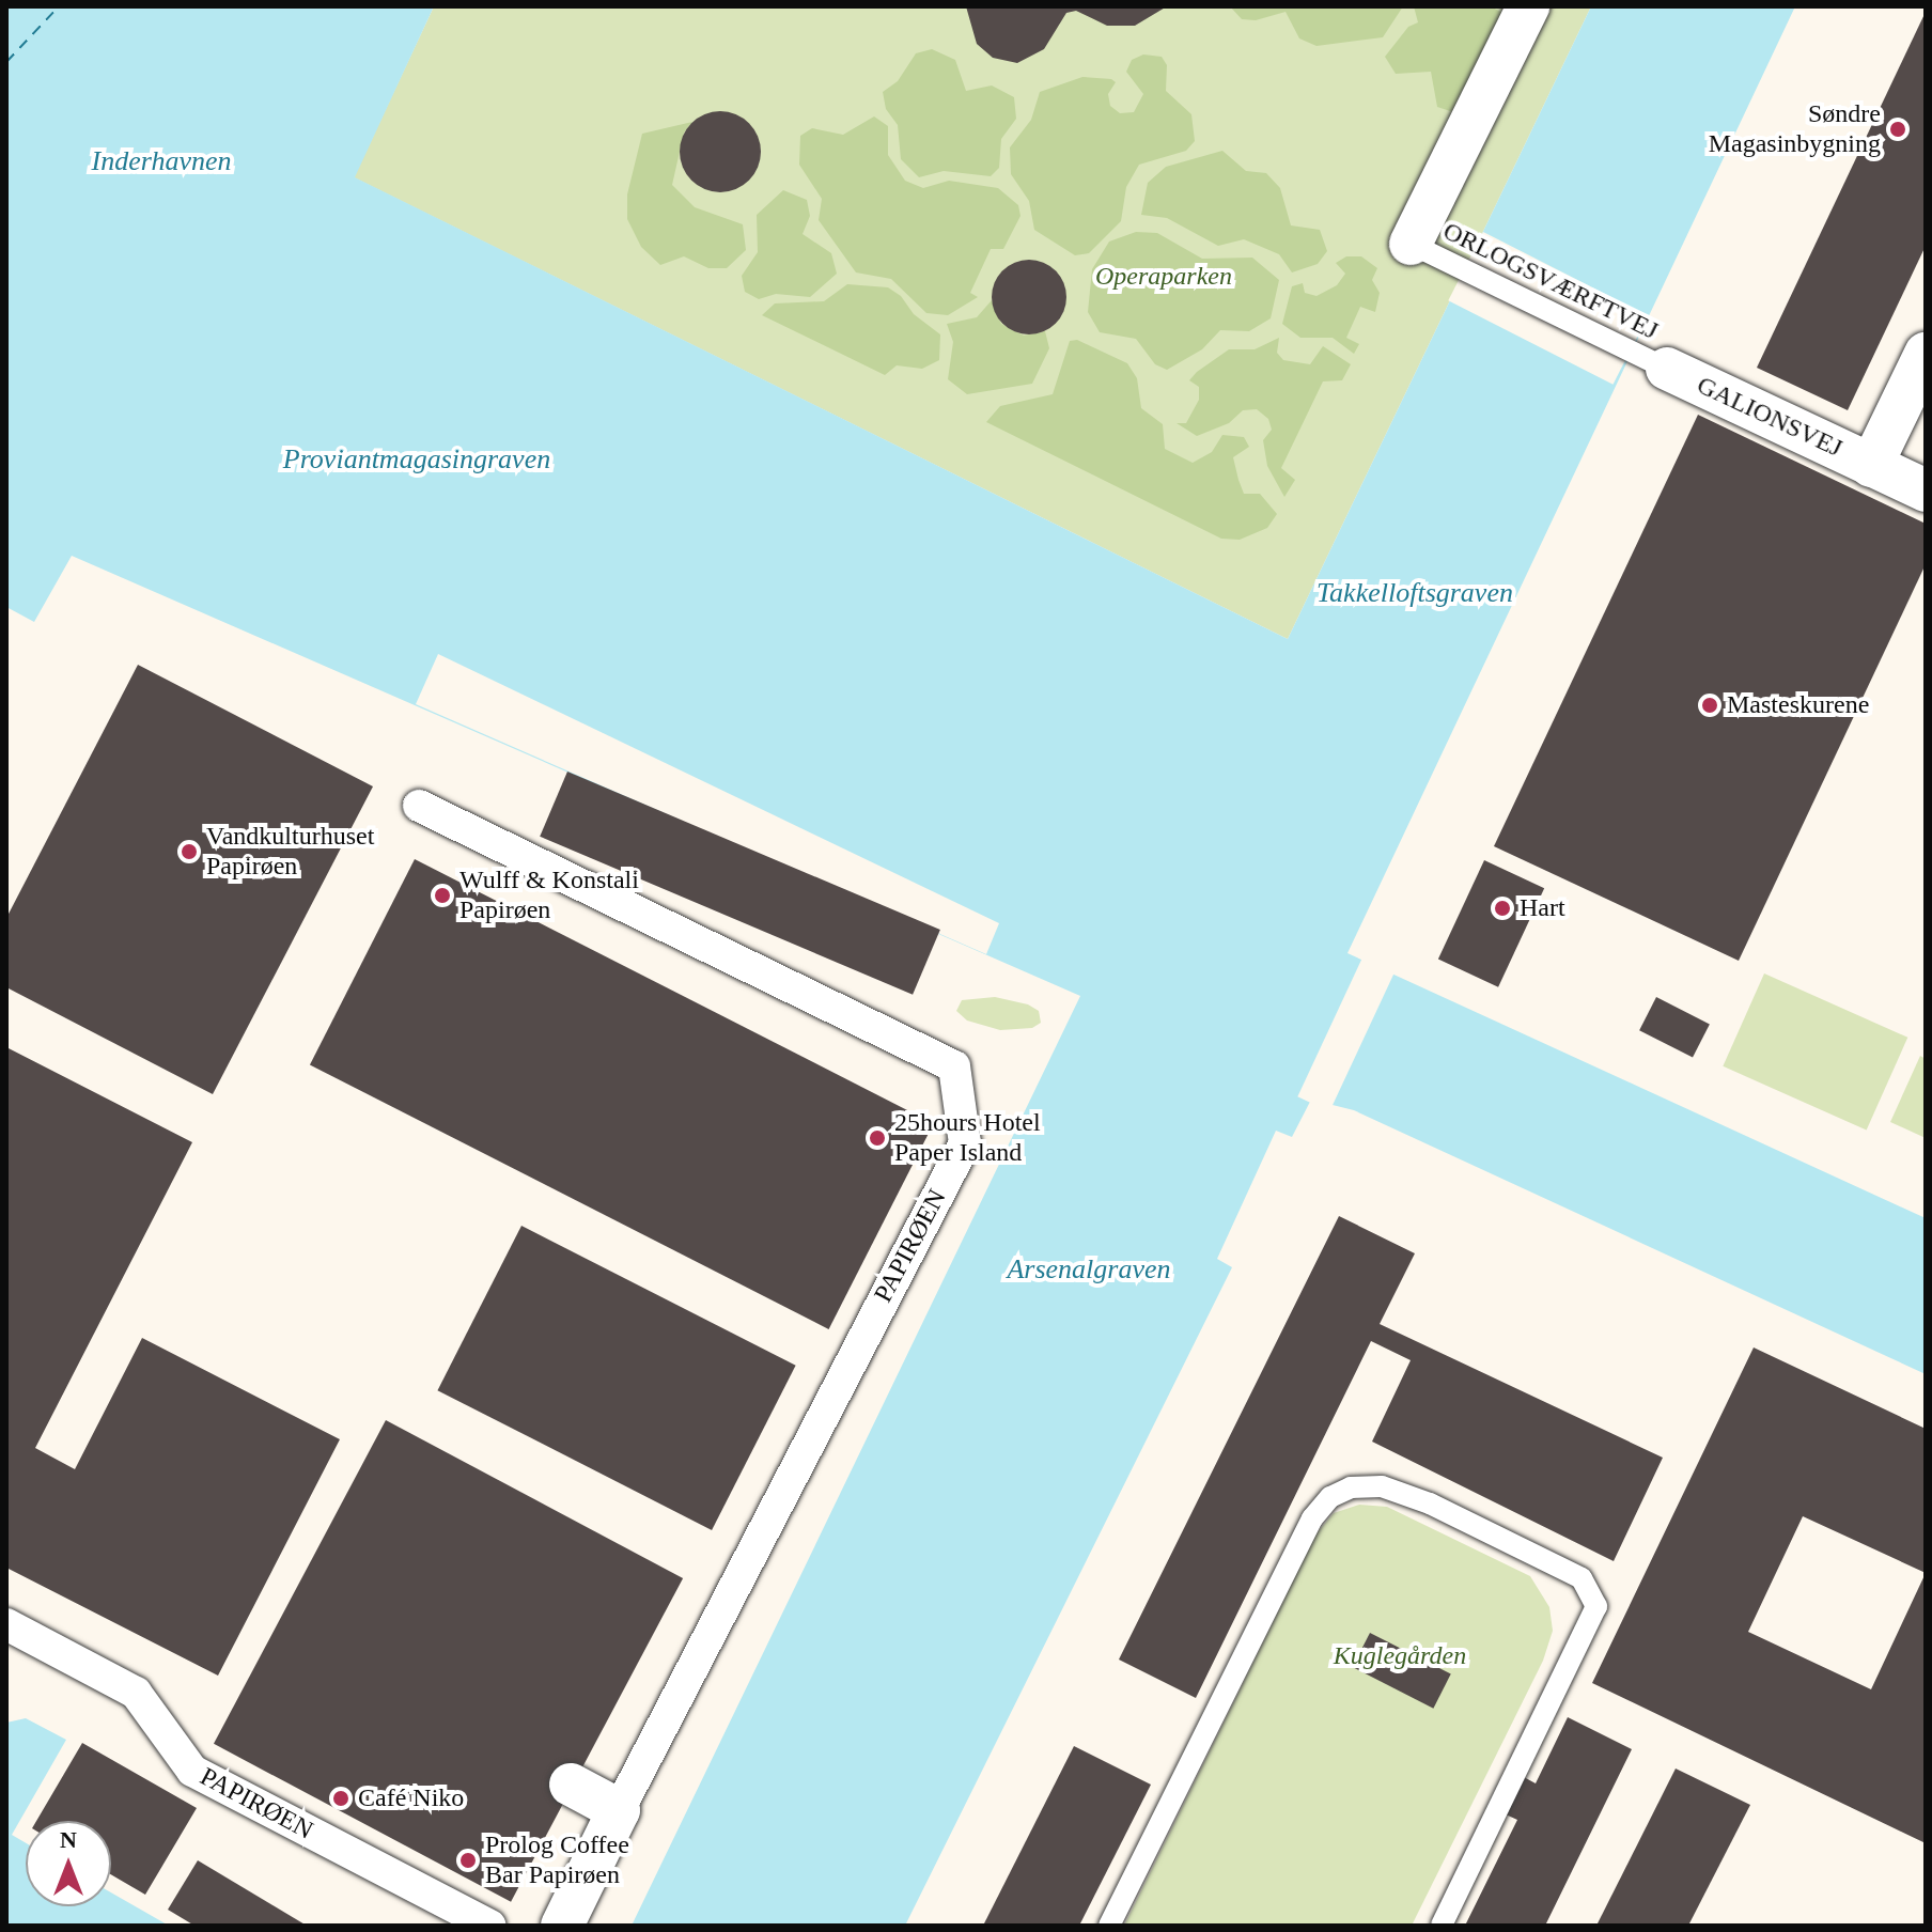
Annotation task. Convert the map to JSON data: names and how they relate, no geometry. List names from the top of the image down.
{
  "streets": {
    "street": ["GALIONSVEJ", "PAPIRØEN"],
    "lane": ["ORLOGSVÆRFTVEJ"]
  },
  "crossings": [
    ["ORLOGSVÆRFTVEJ", "GALIONSVEJ"]
  ],
  "water": [
    "Inderhavnen",
    "Proviantmagasingraven",
    "Takkelloftsgraven",
    "Arsenalgraven"
  ],
  "parks": ["Operaparken", "Kuglegården"],
  "places": [
    "Søndre Magasinbygning",
    "Masteskurene",
    "Vandkulturhuset Papirøen",
    "Wulff & Konstali Papirøen",
    "Hart",
    "25hours Hotel Paper Island",
    "Café Niko",
    "Prolog Coffee Bar Papirøen"
  ],
  "north": "top"
}
